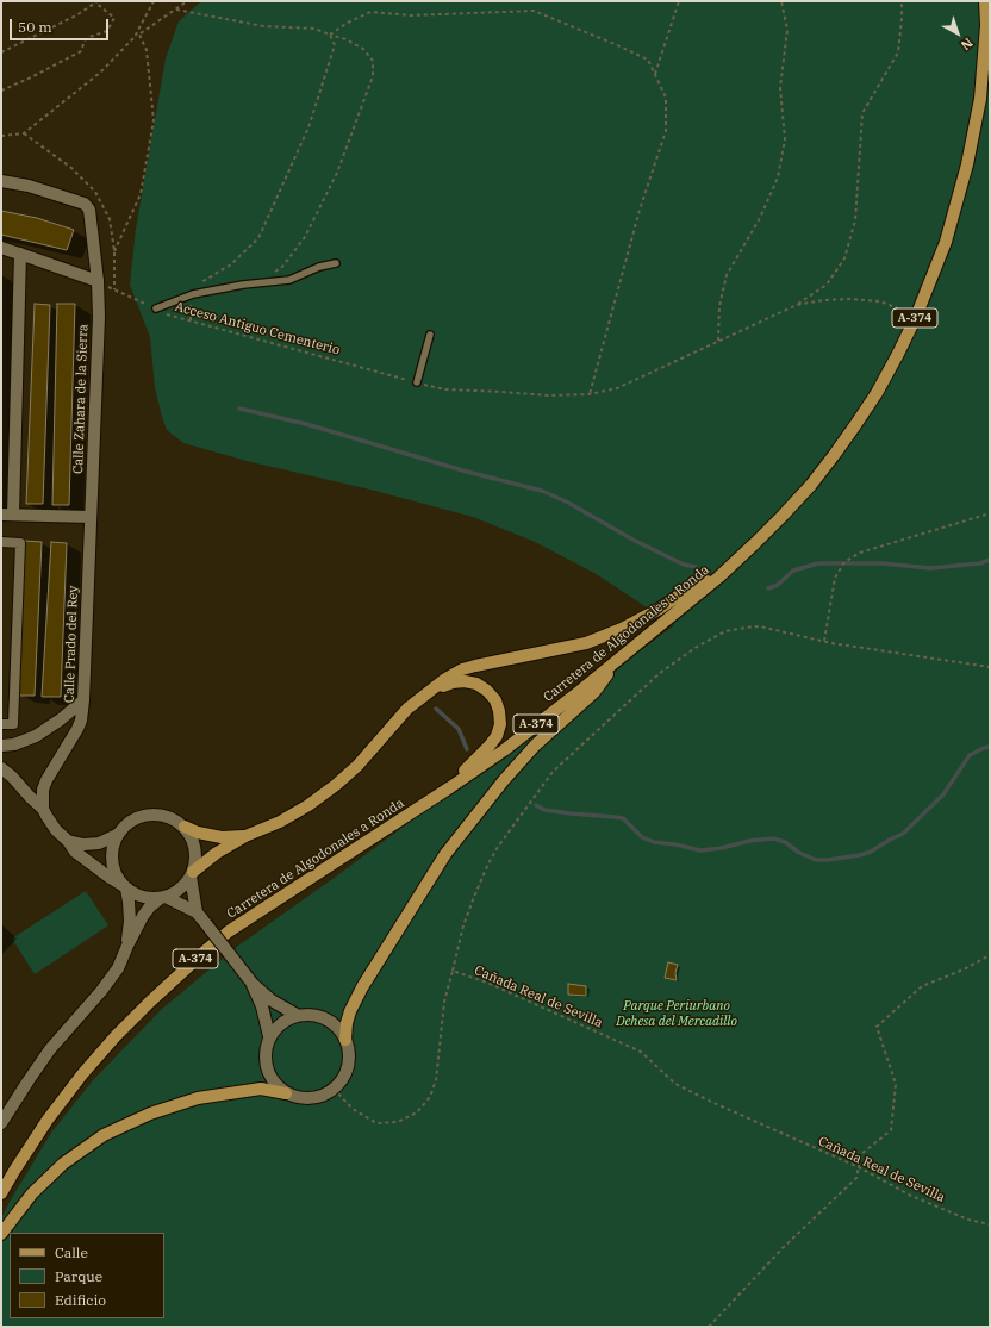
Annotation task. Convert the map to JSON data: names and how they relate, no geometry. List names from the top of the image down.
{
  "streets": {
    "main road": ["A-374", "Carretera de Algodonales a Ronda"],
    "street": ["Calle Zahara de la Sierra", "Calle Prado del Rey"],
    "path": ["Acceso Antiguo Cementerio", "Cañada Real de Sevilla"]
  },
  "crossings": [
    ["Acceso Antiguo Cementerio", "Calle Zahara de la Sierra"],
    ["Calle Zahara de la Sierra", "Calle Prado del Rey"]
  ],
  "parks": ["Parque Periurbano Dehesa del Mercadillo"],
  "legend": ["Calle", "Parque", "Edificio"],
  "scale_bar": "50 m",
  "north": "bottom right"
}
